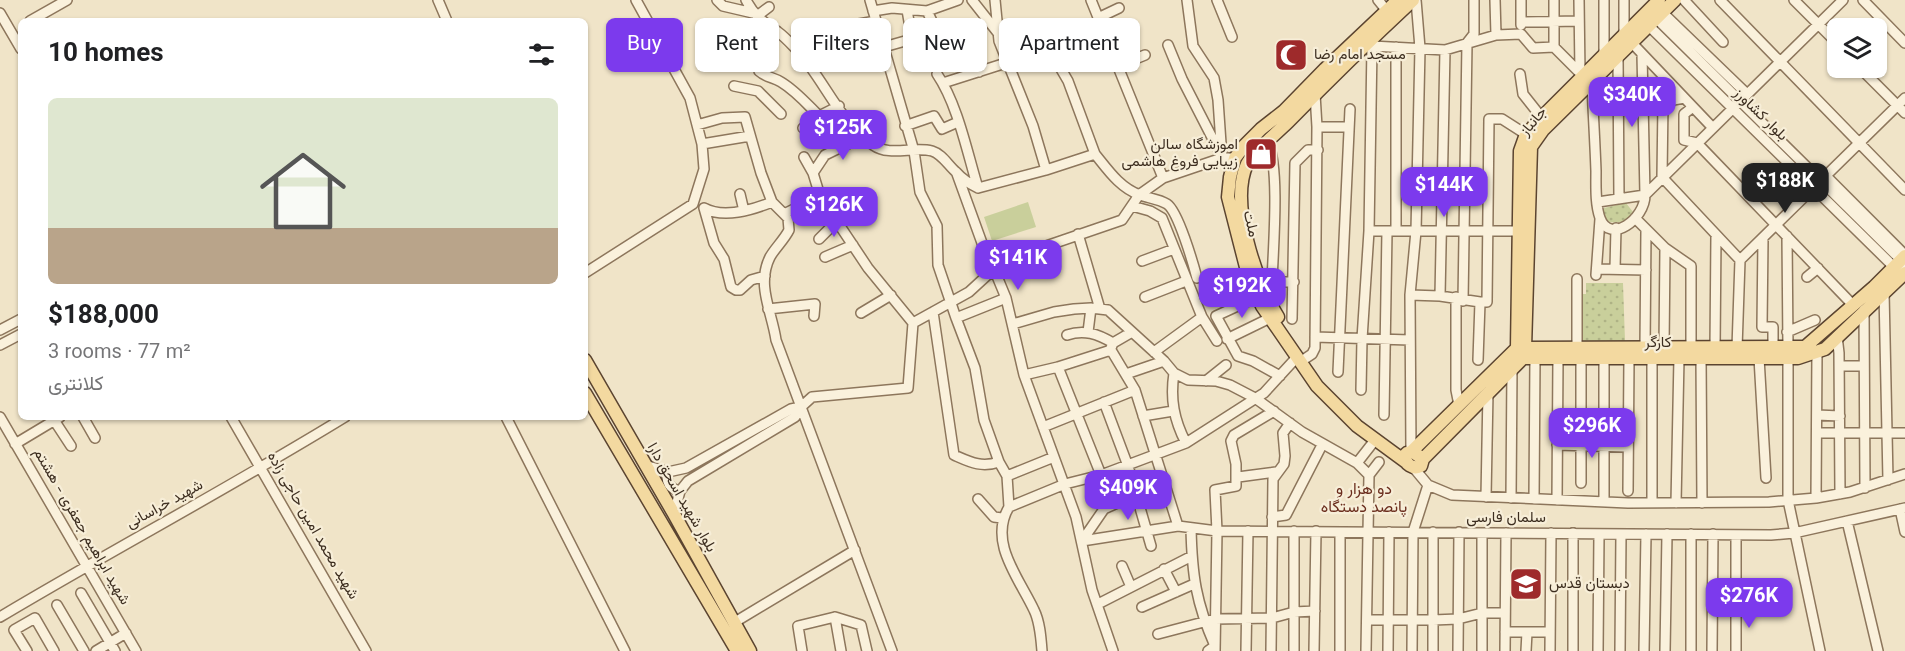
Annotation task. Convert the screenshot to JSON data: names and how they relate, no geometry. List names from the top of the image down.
{
  "streets": {
    "main road": [
      "جانباز",
      "ملت",
      "کارگر",
      "بلوار شهید اسحق دارا"
    ],
    "street": [
      "بلوار کشاورز",
      "شهید خراسانی",
      "سلمان فارسی",
      "شهید محمد امین حاجی زاده",
      "شهید ابراهیم جعفری - هشتم"
    ]
  },
  "crossings": [
    ["بلوار کشاورز", "جانباز"],
    ["بلوار کشاورز", "کارگر"],
    ["جانباز", "کارگر"],
    ["شهید خراسانی", "شهید محمد امین حاجی زاده"],
    ["شهید خراسانی", "شهید ابراهیم جعفری - هشتم"]
  ],
  "districts": ["دو هزار و پانصد دستگاه"],
  "places": {
    "mosque": ["مسجد امام رضا"],
    "shop": ["اموزشگاه سالن زیبایی فروغ هاشمی"],
    "school or university": ["دبستان قدس"]
  },
  "page": {
    "chip": [
      "Buy",
      "Rent",
      "Filters",
      "New",
      "Apartment"
    ],
    "heading": "10 homes",
    "price": [
      "$340K",
      "$125K",
      "$188K",
      "$144K",
      "$126K",
      "$141K",
      "$192K",
      "$296K",
      "$409K",
      "$276K"
    ],
    "list": [
      {
        "name": "$188,000",
        "note": "3 rooms · 77 m² · کلانتری"
      }
    ]
  }
}
